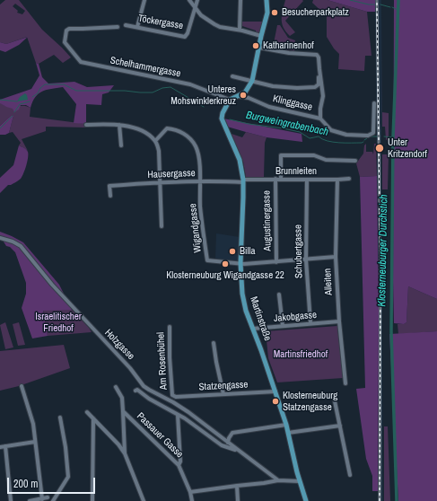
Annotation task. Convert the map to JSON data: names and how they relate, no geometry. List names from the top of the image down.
{
  "streets": {
    "main road": ["Martinstraße"],
    "street": [
      "Töckergasse",
      "Schelhammergasse",
      "Klinggasse",
      "Brunnleiten",
      "Hausergasse",
      "Augustinergasse",
      "Wigandgasse",
      "Schubertgasse",
      "Alleiten",
      "Jakobgasse",
      "Holzgasse",
      "Am Rosenbühel",
      "Statzengasse",
      "Passauer Gasse"
    ]
  },
  "crossings": [
    ["Schelhammergasse", "Martinstraße"],
    ["Brunnleiten", "Hausergasse"],
    ["Brunnleiten", "Augustinergasse"],
    ["Brunnleiten", "Schubertgasse"],
    ["Brunnleiten", "Alleiten"],
    ["Brunnleiten", "Martinstraße"],
    ["Hausergasse", "Wigandgasse"],
    ["Hausergasse", "Martinstraße"],
    ["Wigandgasse", "Martinstraße"],
    ["Schubertgasse", "Jakobgasse"],
    ["Alleiten", "Jakobgasse"],
    ["Jakobgasse", "Martinstraße"],
    ["Martinstraße", "Statzengasse"],
    ["Holzgasse", "Passauer Gasse"],
    ["Am Rosenbühel", "Statzengasse"]
  ],
  "water": ["Burgweingrabenbach", "Klosterneuburger Durchstich"],
  "parks": ["Israelitischer Friedhof", "Martinsfriedhof"],
  "places": [
    "Besucherparkplatz",
    "Katharinenhof",
    "Unteres Mohswinklerkreuz",
    "Unter Kritzendorf",
    "Billa",
    "Klosterneuburg Wigandgasse 22",
    "Klosterneuburg Statzengasse"
  ],
  "scale_bar": "200 m"
}
